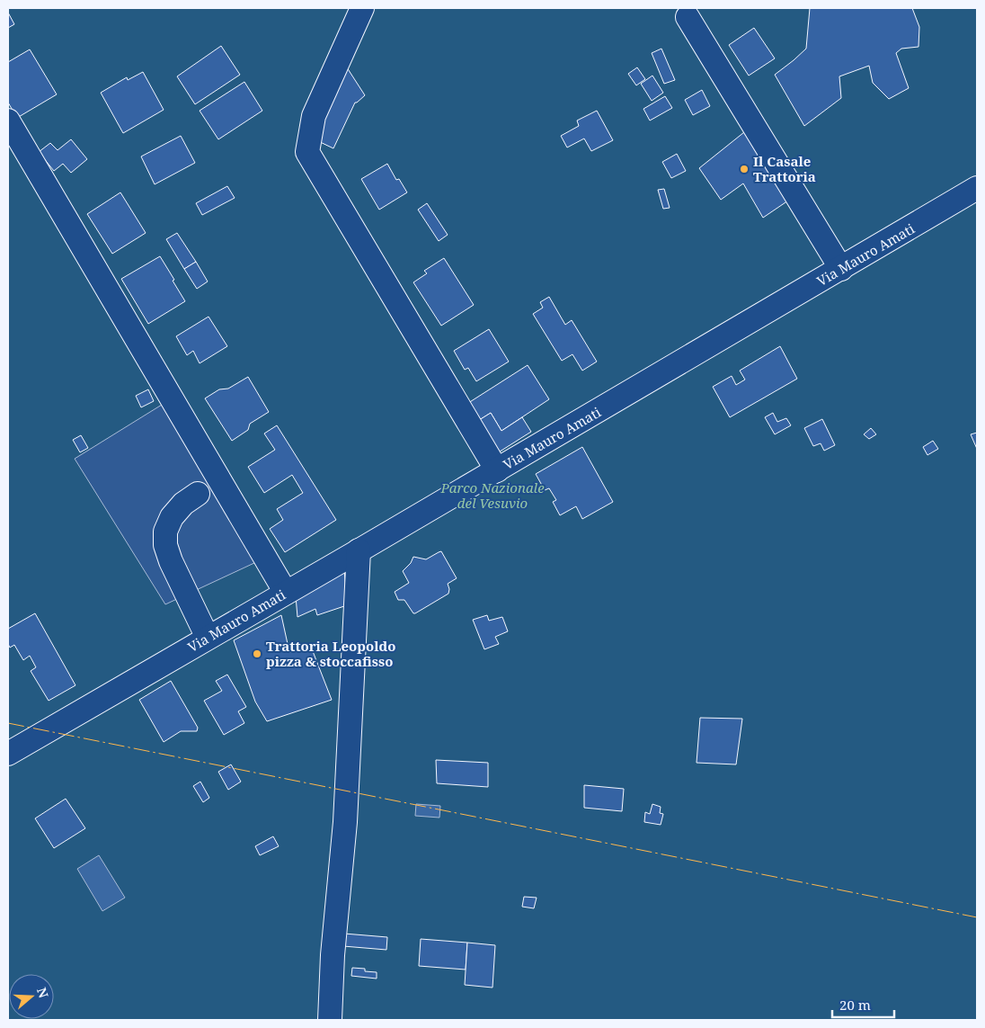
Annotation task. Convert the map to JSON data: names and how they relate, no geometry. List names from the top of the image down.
{
  "streets": {
    "street": ["Via Mauro Amati"]
  },
  "parks": ["Parco Nazionale del Vesuvio"],
  "places": ["Il Casale Trattoria", "Trattoria Leopoldo pizza & stoccafisso"],
  "scale_bar": "20 m",
  "north": "right"
}
